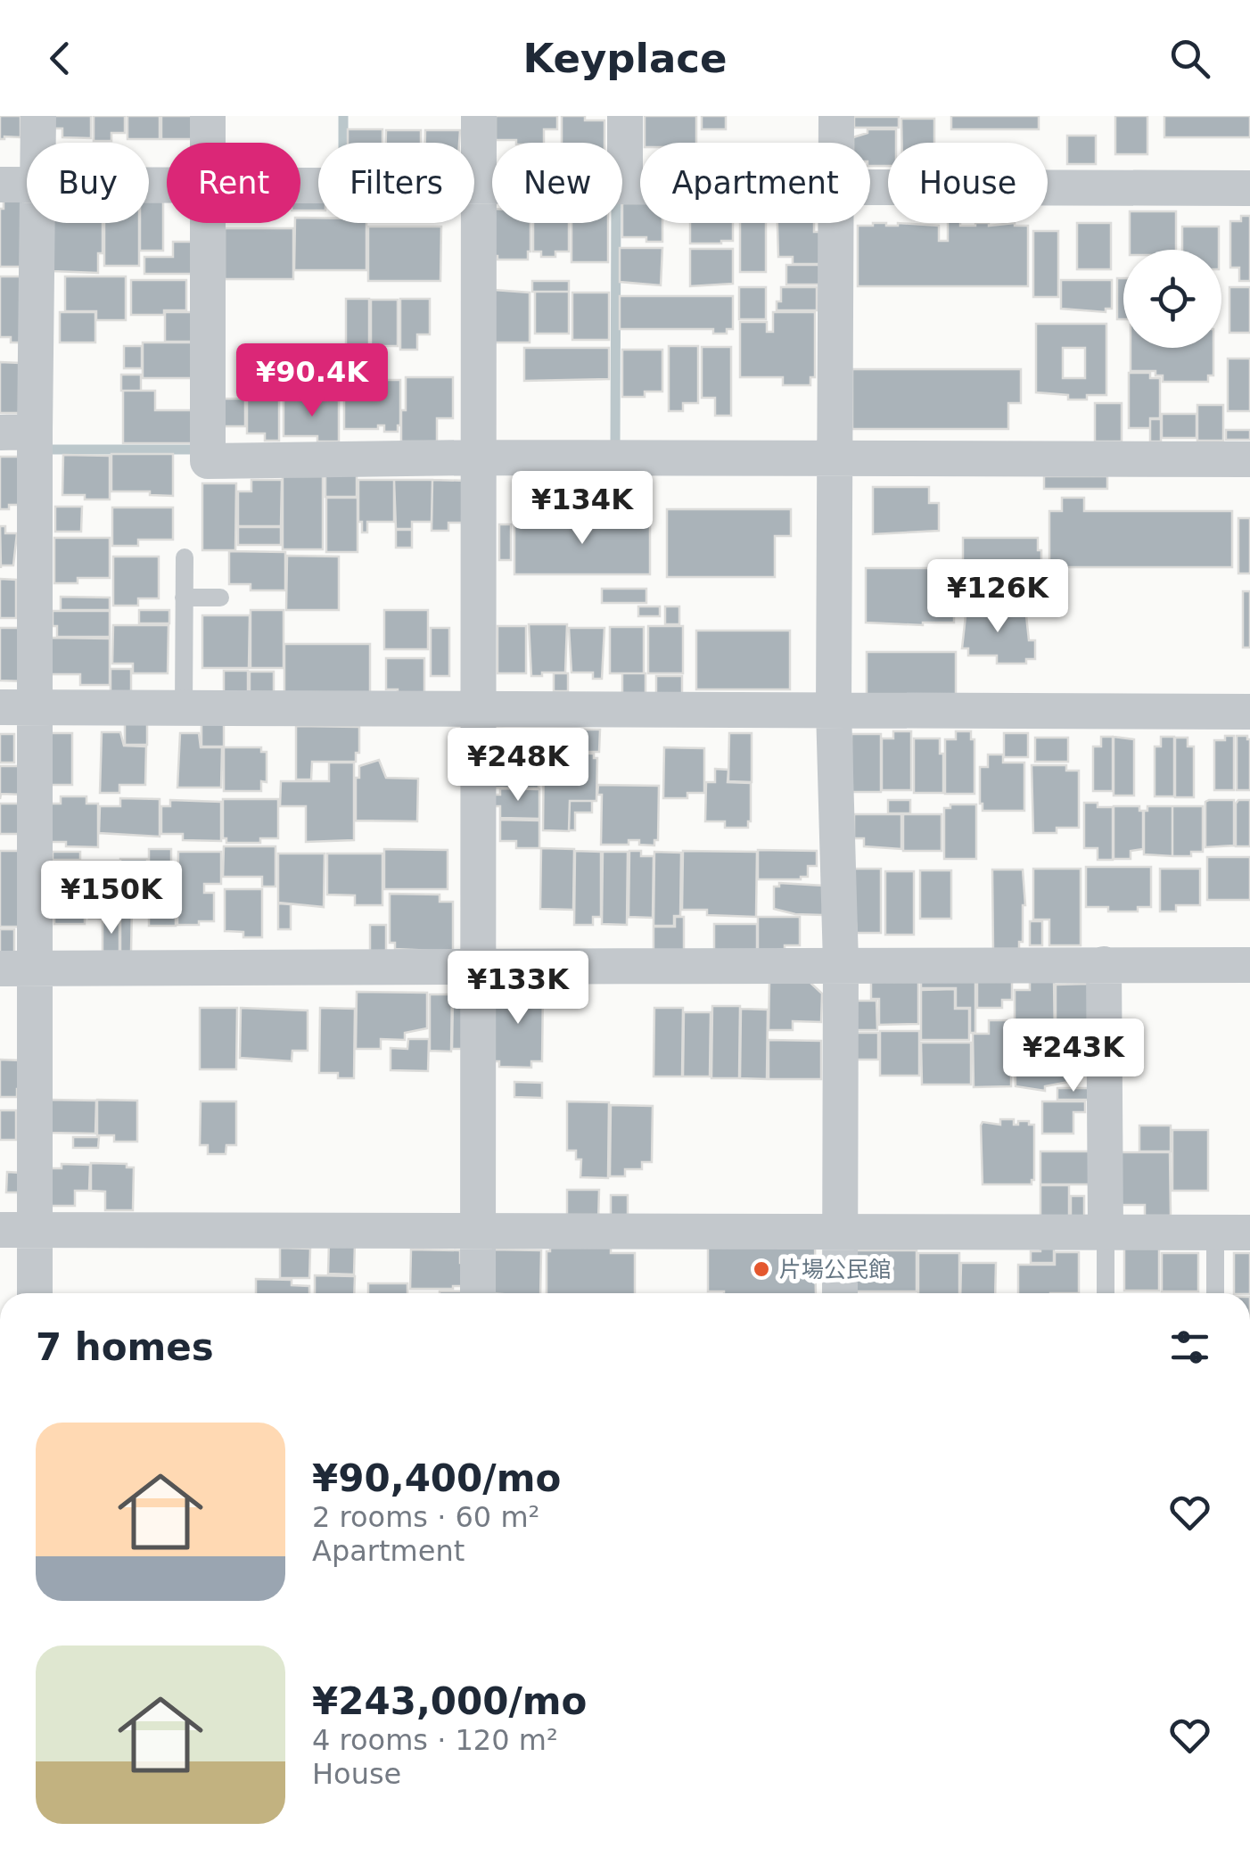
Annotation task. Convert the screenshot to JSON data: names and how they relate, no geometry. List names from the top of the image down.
{
  "places": ["片場公民館"],
  "page": {
    "header": "Keyplace",
    "chip": [
      "Buy",
      "Rent",
      "Filters",
      "New",
      "Apartment",
      "House"
    ],
    "price": [
      "¥90.4K",
      "¥134K",
      "¥126K",
      "¥248K",
      "¥150K",
      "¥133K",
      "¥243K"
    ],
    "heading": "7 homes",
    "list": [
      {
        "name": "¥90,400/mo",
        "note": "2 rooms · 60 m² · Apartment"
      },
      {
        "name": "¥243,000/mo",
        "note": "4 rooms · 120 m² · House"
      }
    ]
  }
}
